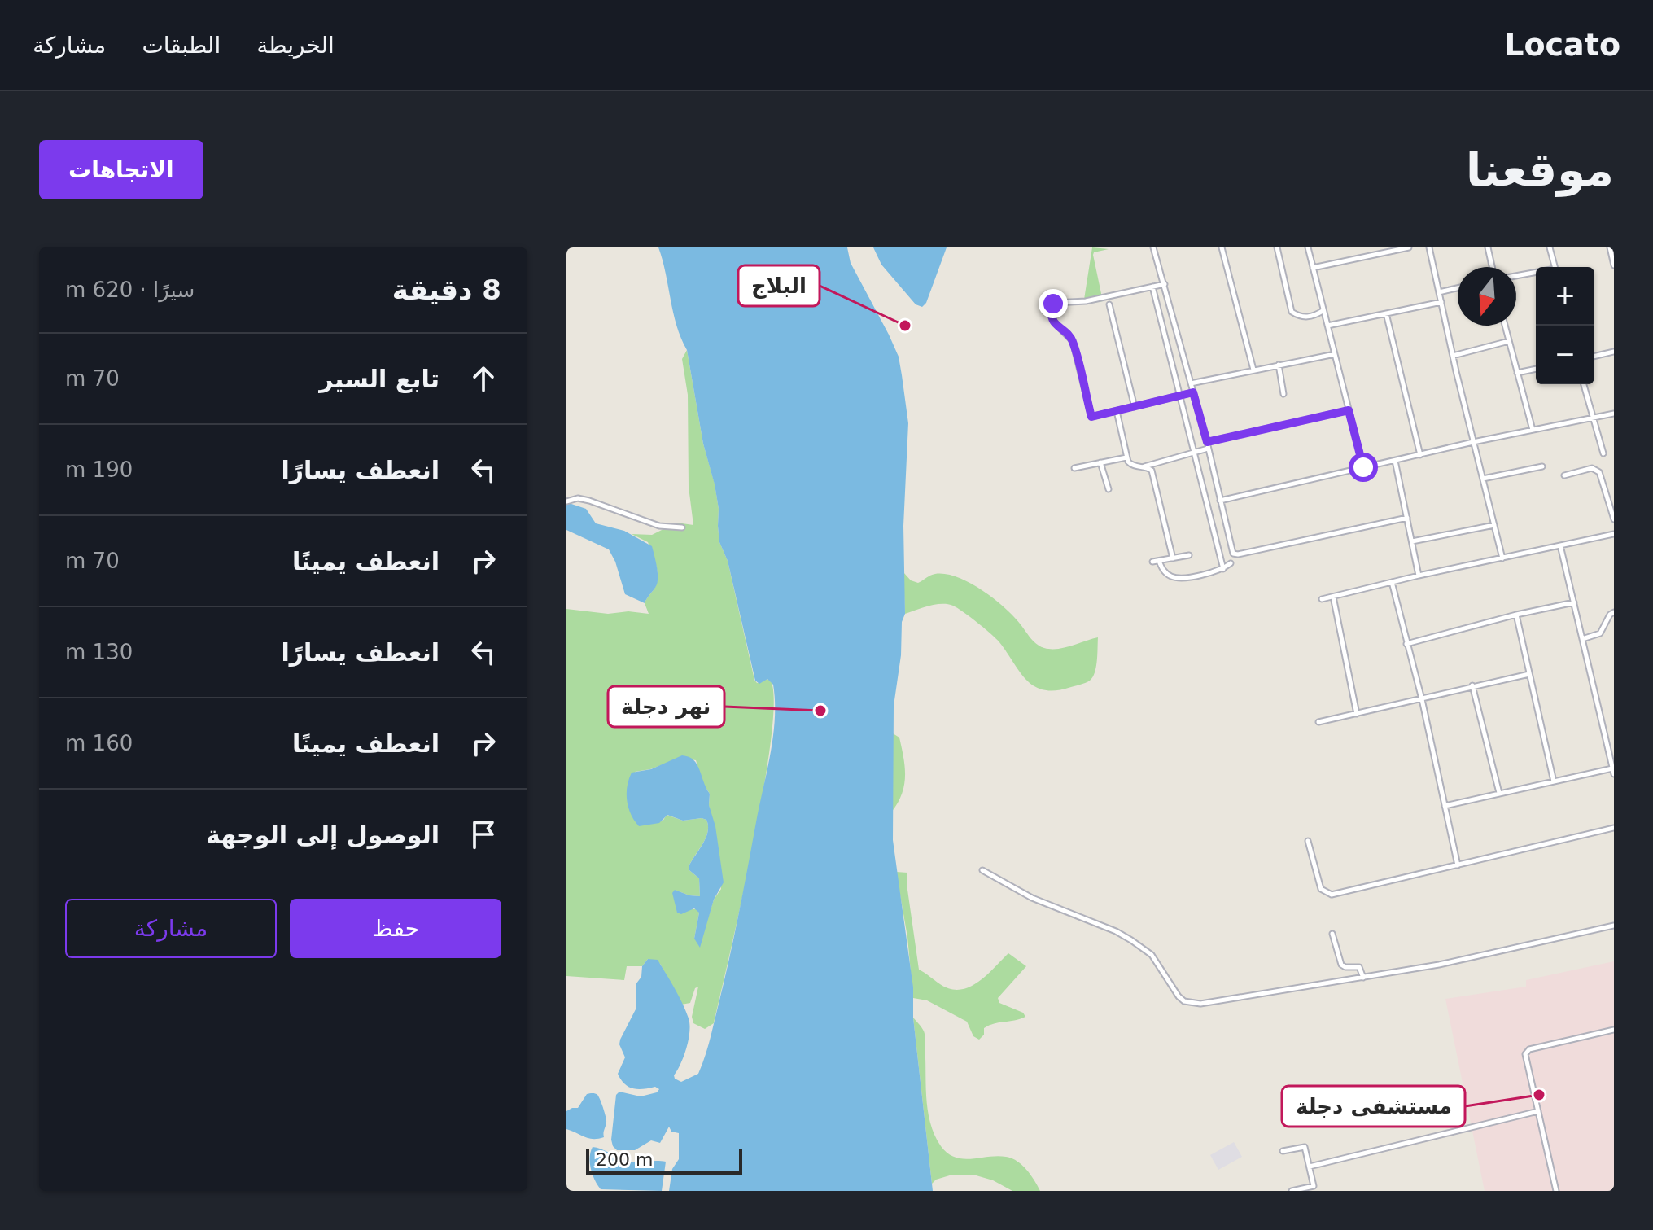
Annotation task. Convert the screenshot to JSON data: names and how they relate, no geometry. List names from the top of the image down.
{
  "places": ["البلاج", "نهر دجلة", "مستشفى دجلة"],
  "scale_bar": "200 m",
  "north": "bottom",
  "page": {
    "header": "Locato",
    "nav": ["الخريطة", "الطبقات", "مشاركة"],
    "buttons": [
      "الاتجاهات",
      ["حفظ", "مشاركة"]
    ],
    "title": "موقعنا",
    "heading": ["8 دقيقة", "سيرًا · 620 m"],
    "map_buttons": ["+", "−"],
    "list": [
      ["تابع السير", "70 m"],
      ["انعطف يسارًا", "190 m"],
      ["انعطف يمينًا", "70 m"],
      ["انعطف يسارًا", "130 m"],
      ["انعطف يمينًا", "160 m"],
      "الوصول إلى الوجهة"
    ],
    "scale": "200 m"
  }
}
